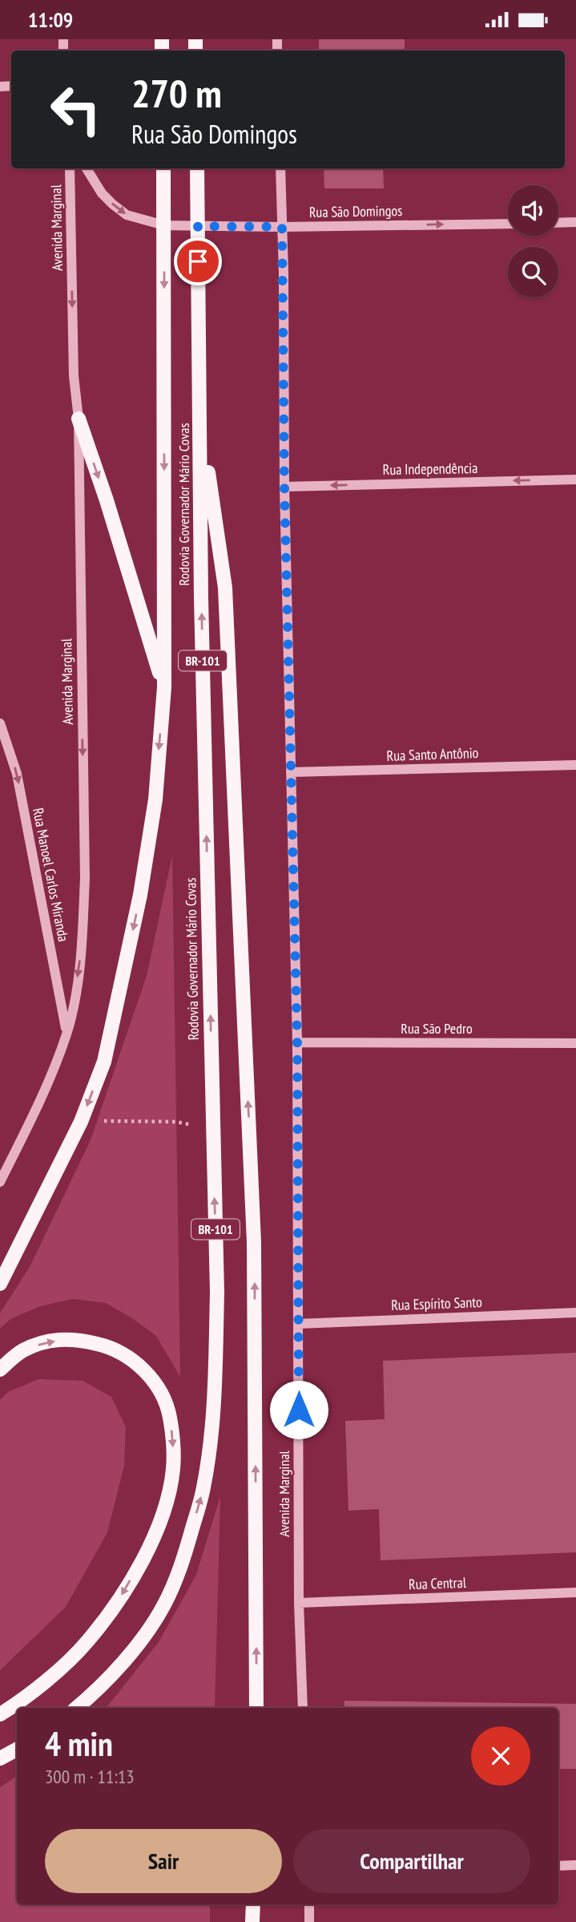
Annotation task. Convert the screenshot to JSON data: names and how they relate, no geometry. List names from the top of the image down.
{
  "streets": {
    "main road": ["Rodovia Governador Mário Covas", "BR-101"],
    "street": [
      "Rua São Domingos",
      "Avenida Marginal",
      "Rua Independência",
      "Rua Santo Antônio",
      "Rua Manoel Carlos Miranda",
      "Rua São Pedro",
      "Rua Espírito Santo",
      "Rua Central"
    ]
  },
  "crossings": [
    ["Rua São Domingos", "Avenida Marginal"],
    ["Rua São Domingos", "Rodovia Governador Mário Covas"],
    ["Avenida Marginal", "Rua Independência"],
    ["Avenida Marginal", "Rua Santo Antônio"],
    ["Avenida Marginal", "Rua Manoel Carlos Miranda"],
    ["Avenida Marginal", "Rua São Pedro"],
    ["Avenida Marginal", "Rua Espírito Santo"],
    ["Avenida Marginal", "Rua Central"]
  ],
  "one_way": ["Rua São Domingos", "Rua Independência", "Rua Manoel Carlos Miranda"],
  "page": {
    "status": "11:09",
    "turn": ["270 m", "Rua São Domingos"],
    "heading": ["4 min", "300 m · 11:13"],
    "buttons": ["Sair", "Compartilhar"]
  }
}
